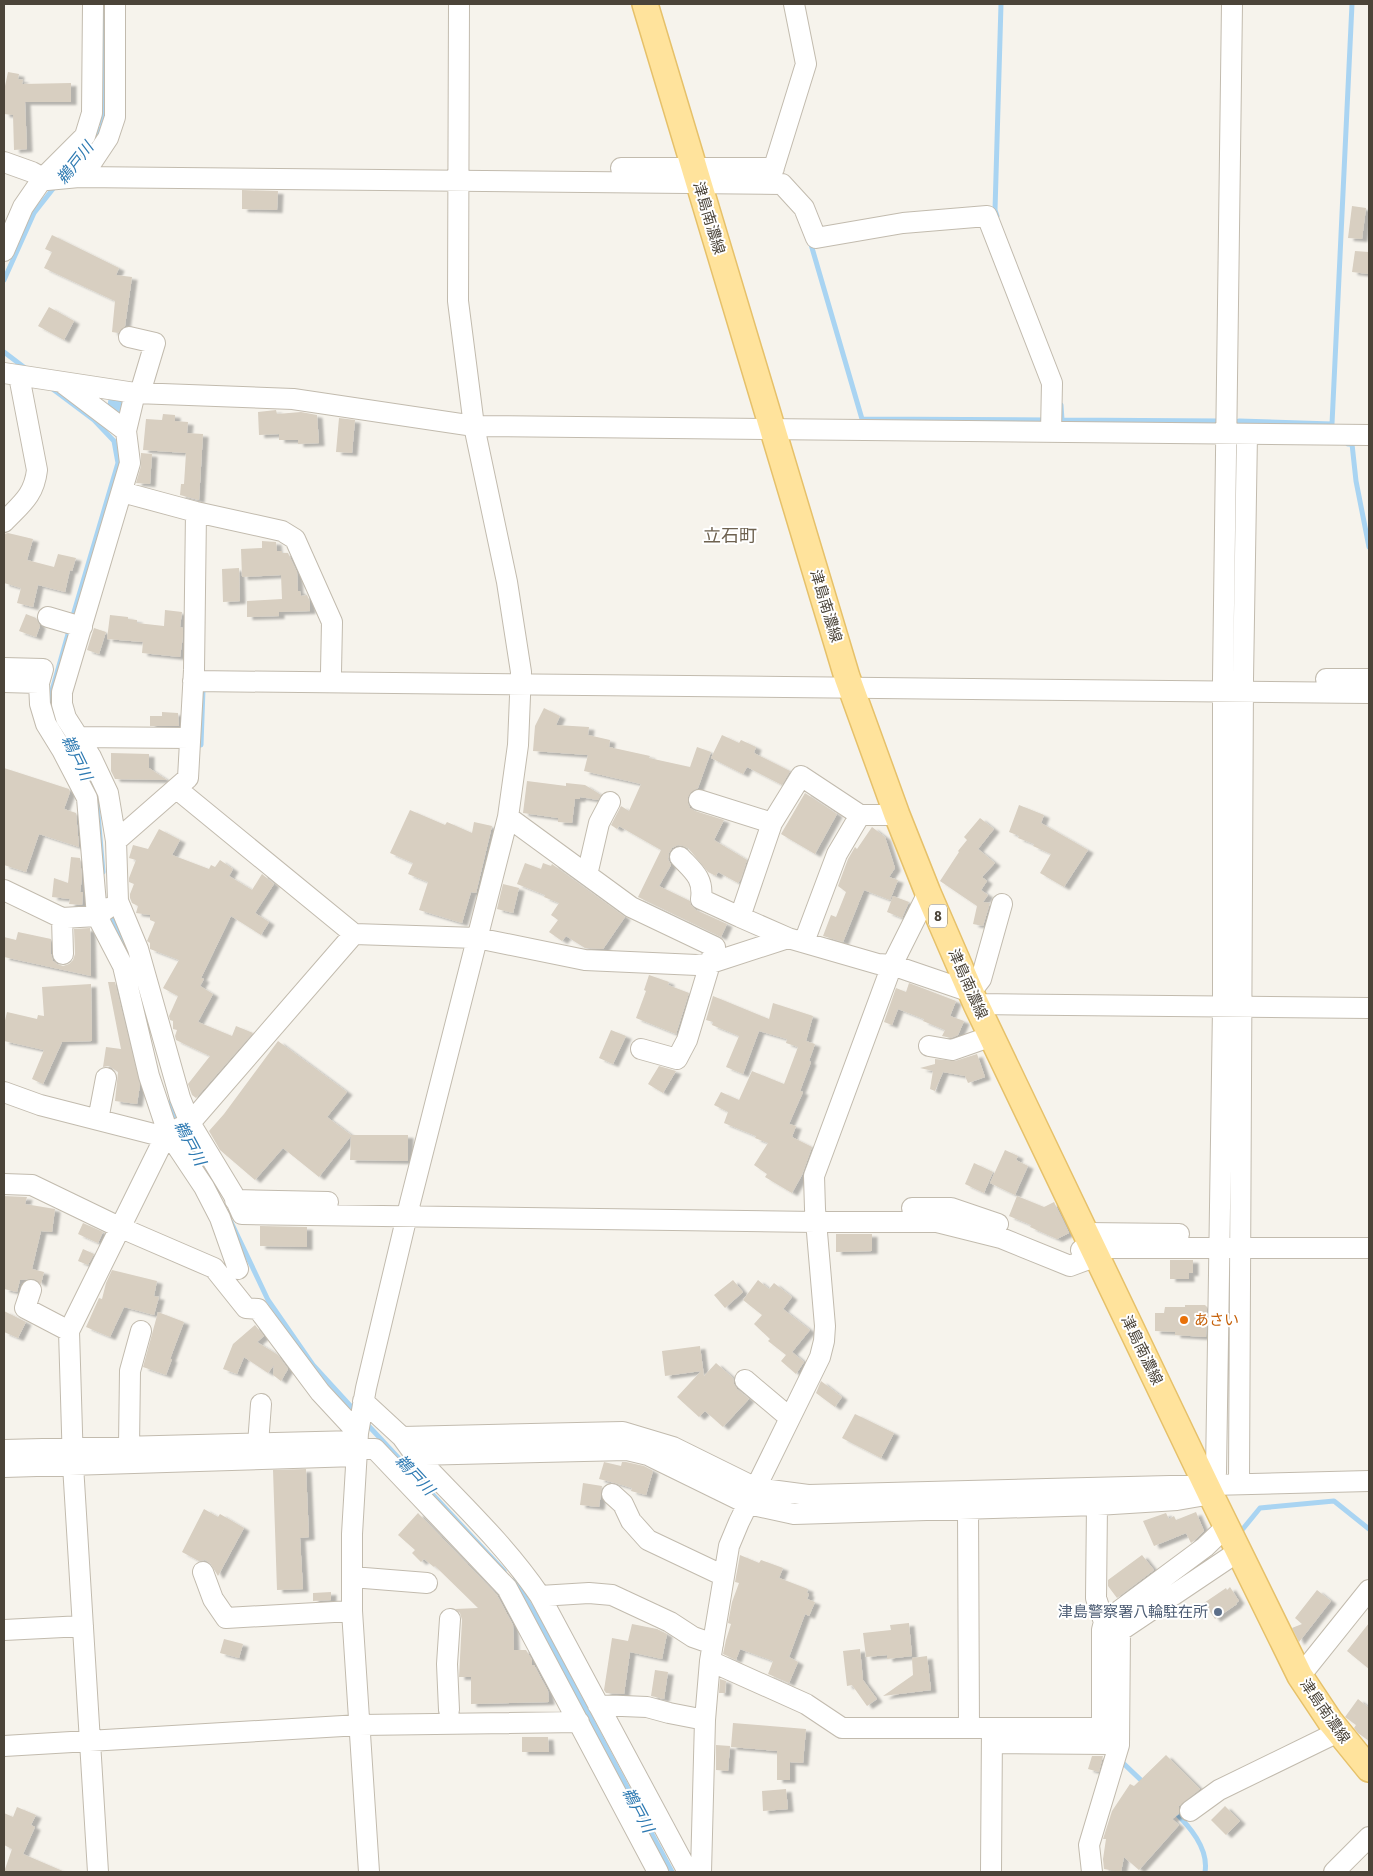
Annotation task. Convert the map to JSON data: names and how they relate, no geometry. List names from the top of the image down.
{
  "streets": {
    "main road": ["津島南濃線", "8"]
  },
  "districts": ["立石町"],
  "water": ["鵜戸川"],
  "places": ["あさい", "津島警察署八輪駐在所"]
}
